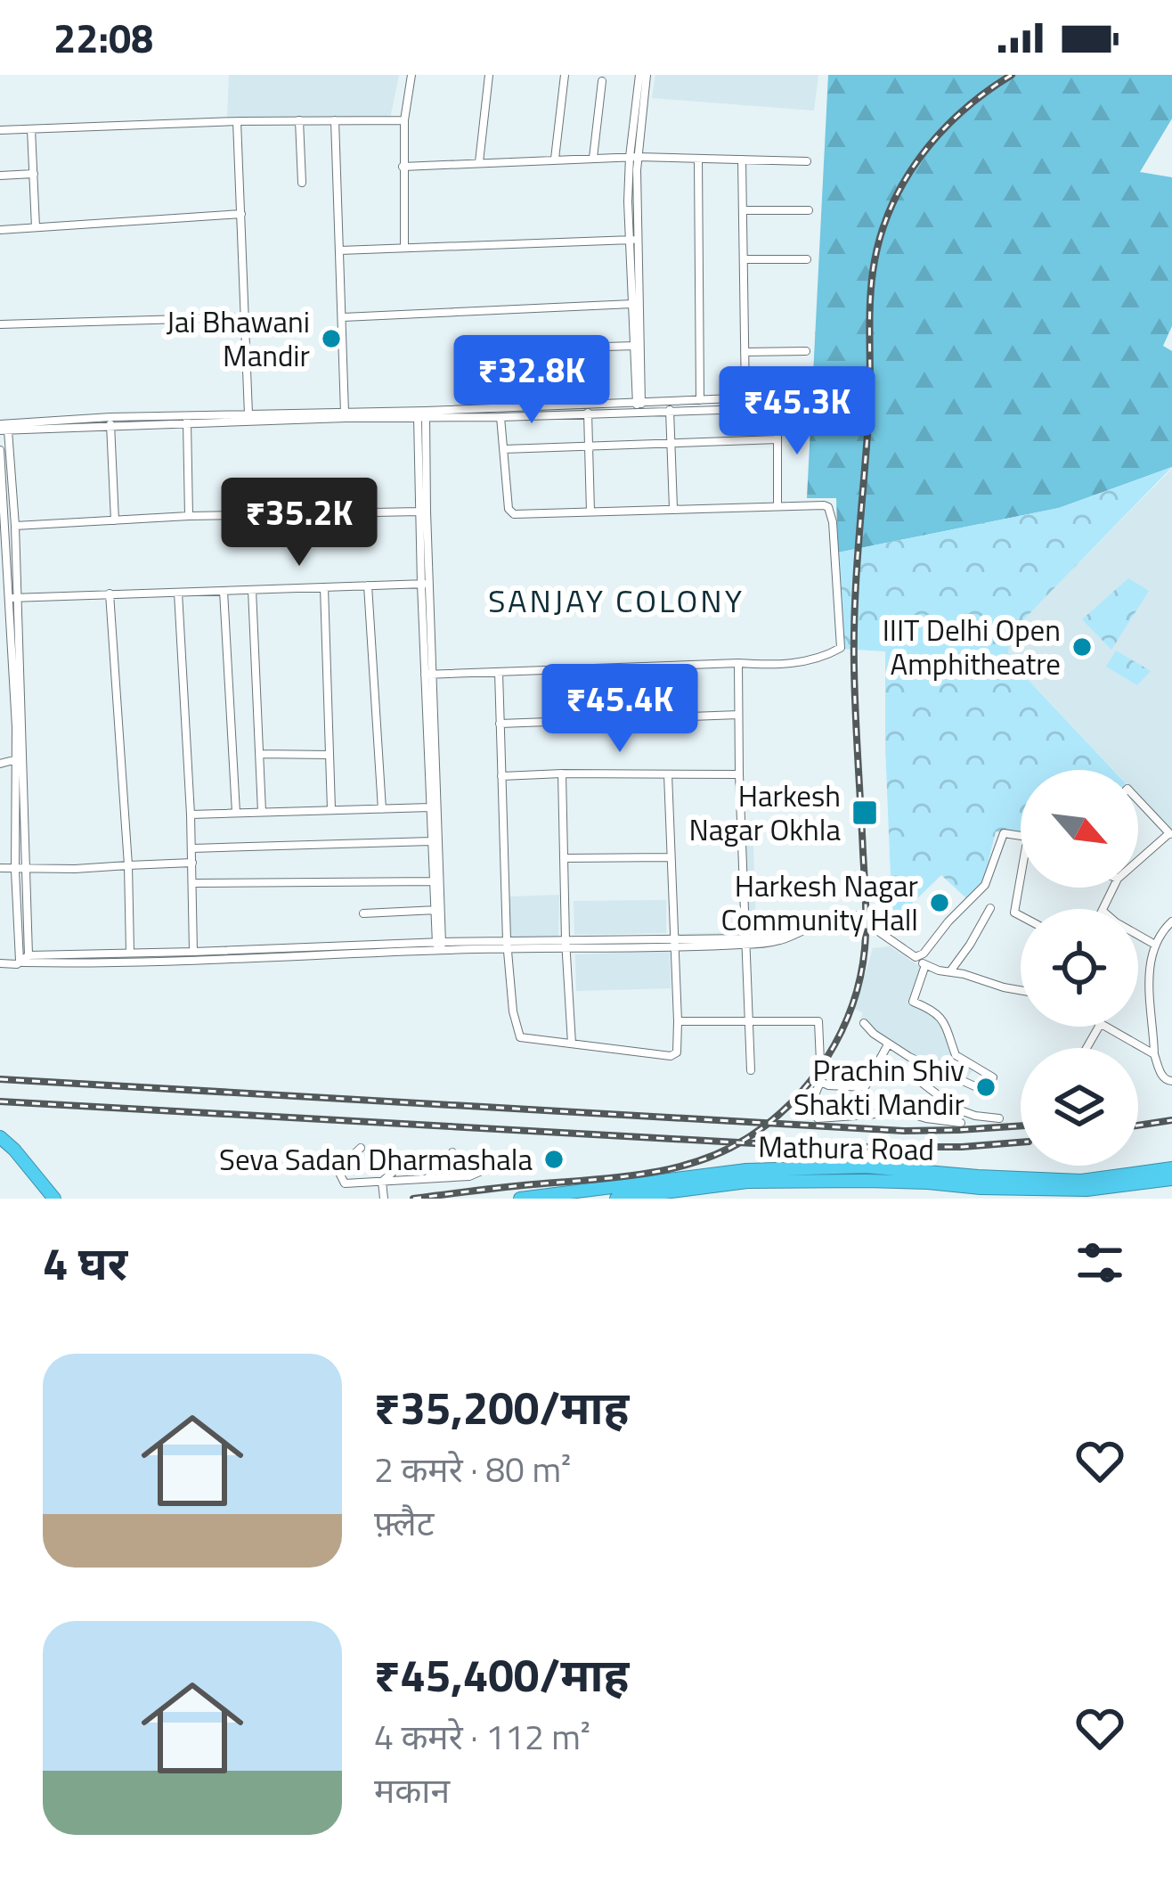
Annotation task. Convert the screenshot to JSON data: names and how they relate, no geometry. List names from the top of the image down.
{
  "streets": {
    "highway": ["Mathura Road"]
  },
  "districts": ["SANJAY COLONY"],
  "places": {
    "other": [
      "Jai Bhawani Mandir",
      "IIIT Delhi Open Amphitheatre",
      "Harkesh Nagar Community Hall",
      "Prachin Shiv Shakti Mandir",
      "Seva Sadan Dharmashala"
    ],
    "transit": ["Harkesh Nagar Okhla"]
  },
  "north": "bottom right",
  "page": {
    "status": "22:08",
    "price": [
      "₹32.8K",
      "₹45.3K",
      "₹35.2K",
      "₹45.4K"
    ],
    "heading": "4 घर",
    "list": [
      {
        "name": "₹35,200/माह",
        "note": "2 कमरे · 80 m² · फ़्लैट"
      },
      {
        "name": "₹45,400/माह",
        "note": "4 कमरे · 112 m² · मकान"
      }
    ]
  }
}
